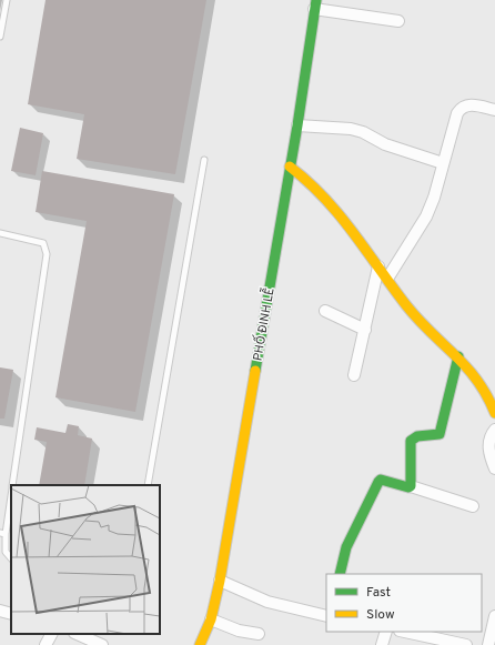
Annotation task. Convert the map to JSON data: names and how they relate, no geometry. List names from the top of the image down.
{
  "streets": {
    "street": ["PHỐ ĐINH LỄ"]
  },
  "legend": ["Fast", "Slow"]
}
